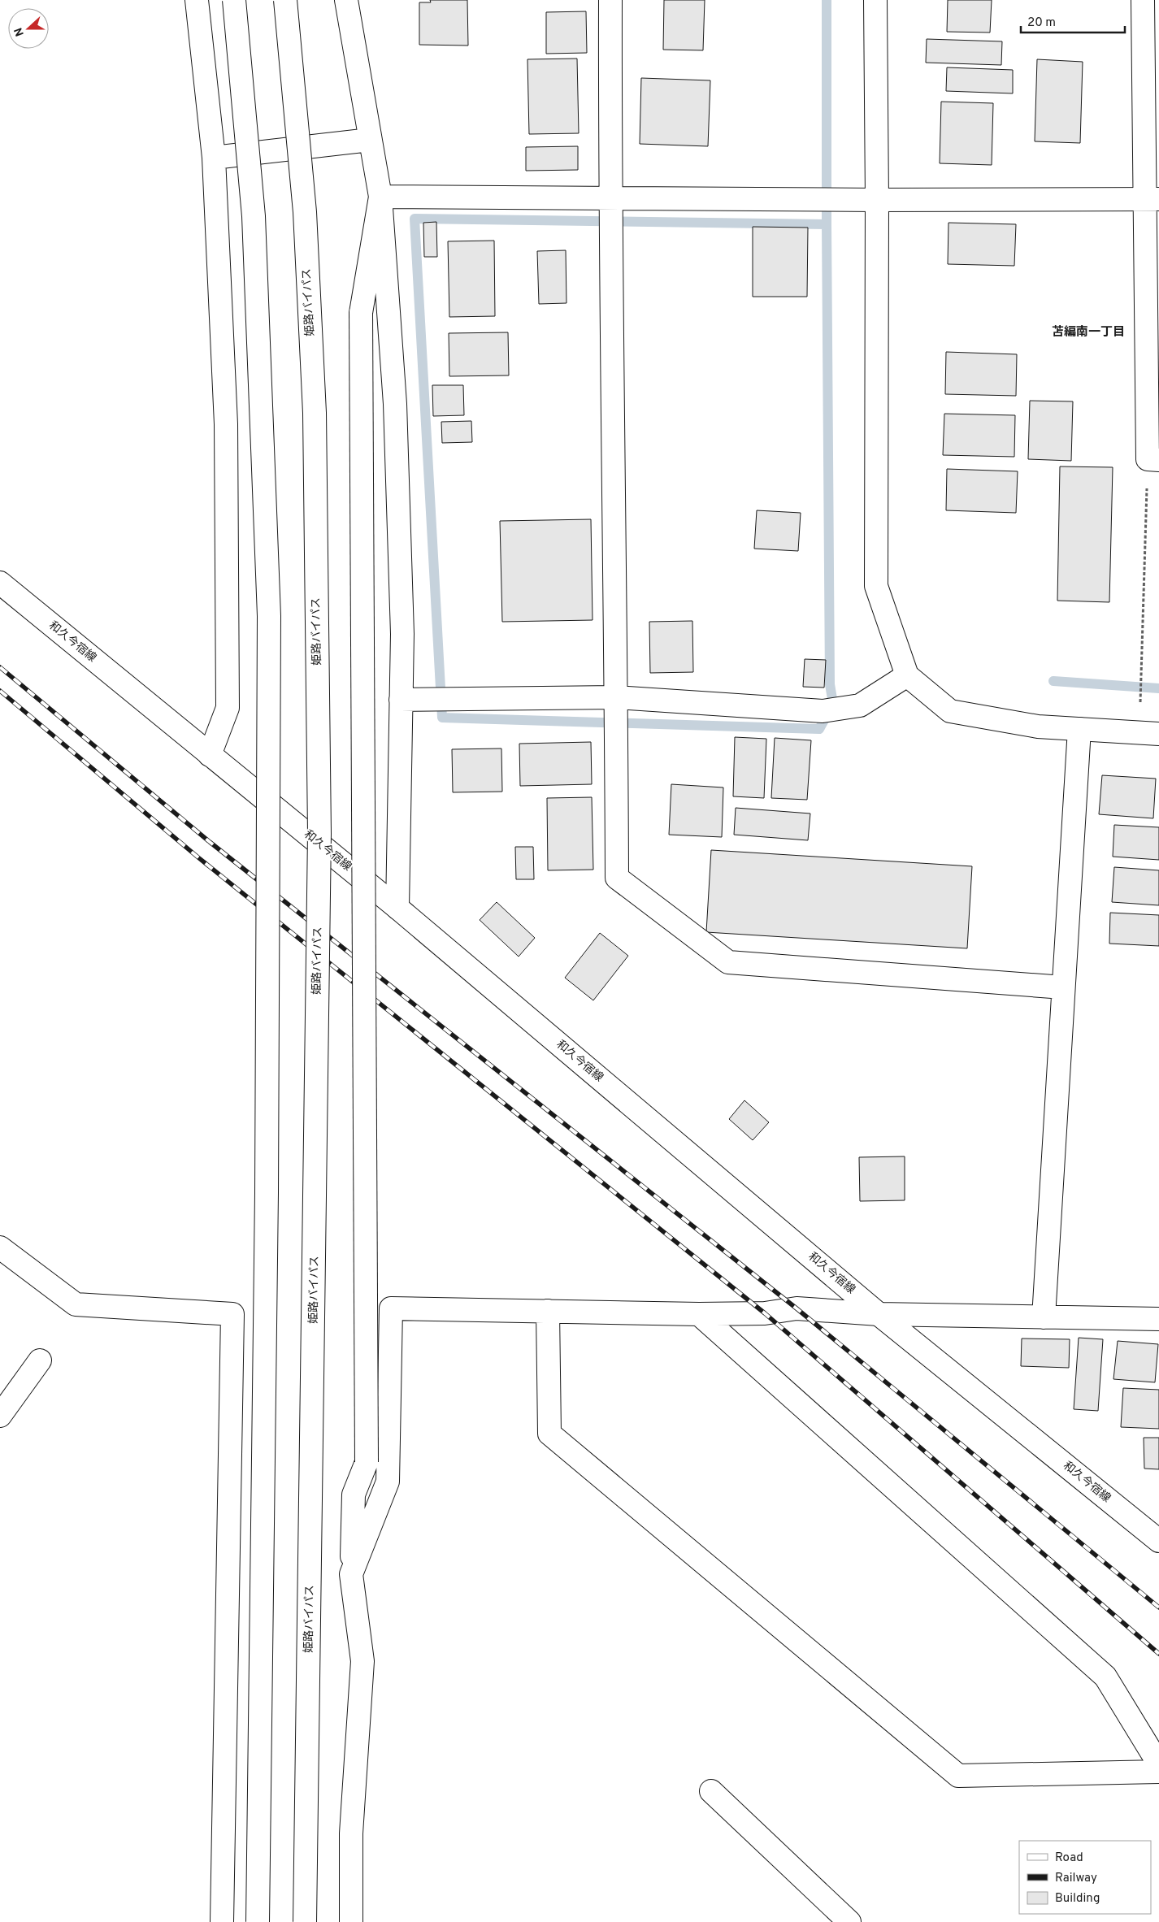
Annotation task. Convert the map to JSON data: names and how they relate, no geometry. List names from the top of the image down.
{
  "streets": {
    "main road": ["姫路バイパス", "和久今宿線"]
  },
  "districts": ["苫編南一丁目"],
  "legend": ["Road", "Railway", "Building"],
  "scale_bar": "20 m",
  "north": "left"
}
